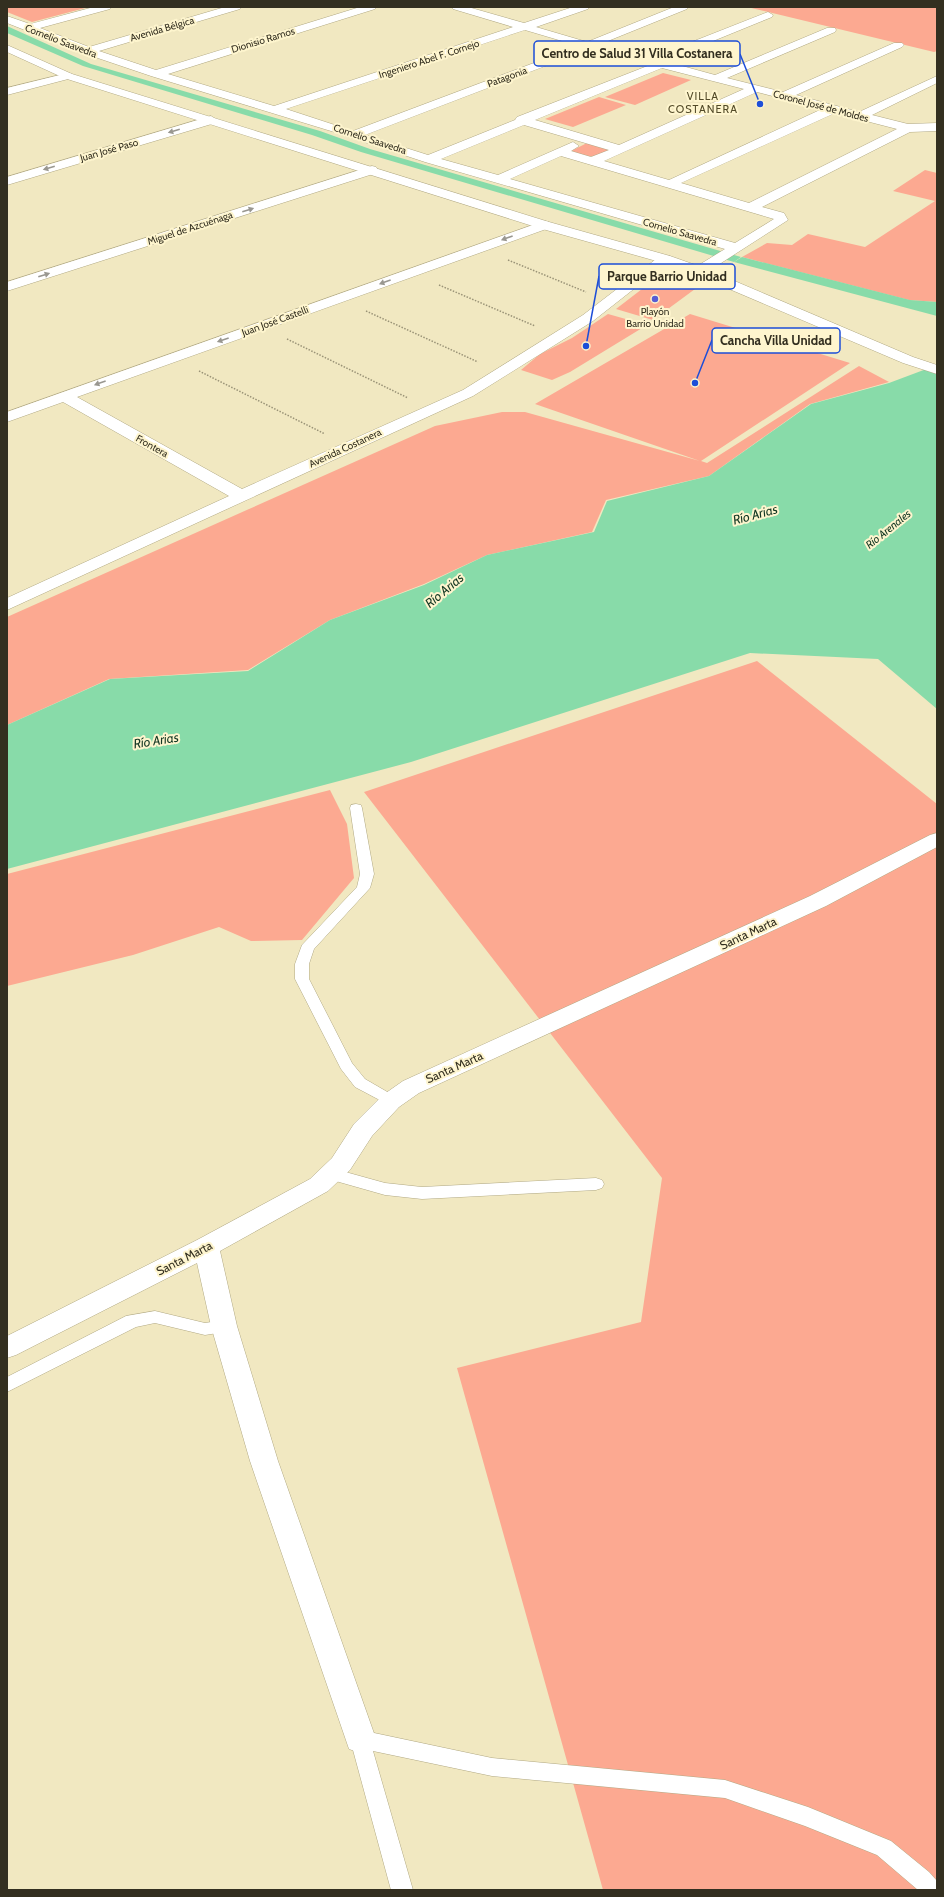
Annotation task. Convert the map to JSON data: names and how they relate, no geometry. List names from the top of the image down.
{
  "streets": {
    "street": [
      "Avenida Bélgica",
      "Dionisio Ramos",
      "Cornelio Saavedra",
      "Ingeniero Abel F. Cornejo",
      "Patagonia",
      "Coronel José de Moldes",
      "Juan José Paso",
      "Miguel de Azcuénaga",
      "Juan José Castelli",
      "Frontera",
      "Avenida Costanera",
      "Santa Marta"
    ]
  },
  "crossings": [
    ["Avenida Bélgica", "Cornelio Saavedra"],
    ["Dionisio Ramos", "Cornelio Saavedra"],
    ["Cornelio Saavedra", "Ingeniero Abel F. Cornejo"],
    ["Cornelio Saavedra", "Patagonia"],
    ["Ingeniero Abel F. Cornejo", "Coronel José de Moldes"],
    ["Patagonia", "Coronel José de Moldes"],
    ["Juan José Castelli", "Frontera"],
    ["Frontera", "Avenida Costanera"]
  ],
  "one_way": ["Miguel de Azcuénaga", "Juan José Castelli"],
  "districts": ["VILLA COSTANERA"],
  "water": ["Río Arias", "Río Arenales"],
  "places": [
    "Centro de Salud 31 Villa Costanera",
    "Playón Barrio Unidad",
    "Parque Barrio Unidad",
    "Cancha Villa Unidad"
  ]
}
